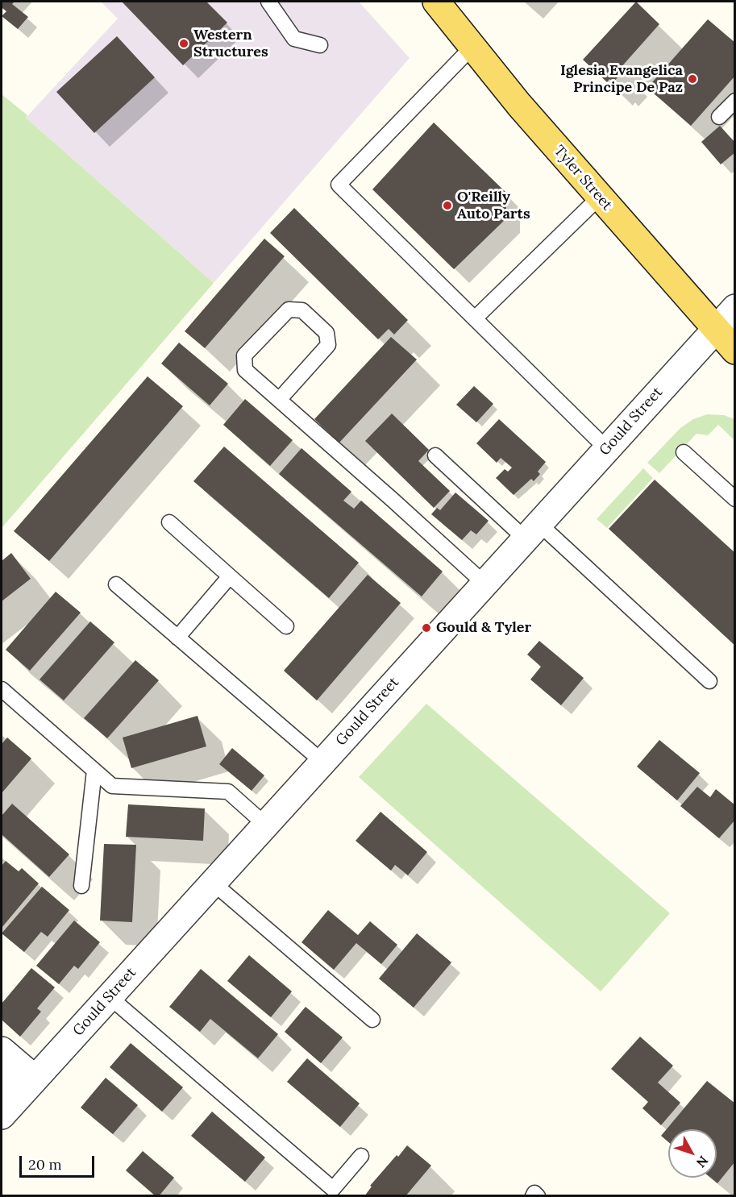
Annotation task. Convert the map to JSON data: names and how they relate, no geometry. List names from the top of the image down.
{
  "streets": {
    "main road": ["Tyler Street"],
    "street": ["Gould Street"]
  },
  "crossings": [
    ["Tyler Street", "Gould Street"]
  ],
  "places": [
    "Western Structures",
    "Iglesia Evangelica Principe De Paz",
    "O'Reilly Auto Parts",
    "Gould & Tyler"
  ],
  "scale_bar": "20 m",
  "north": "bottom right"
}
